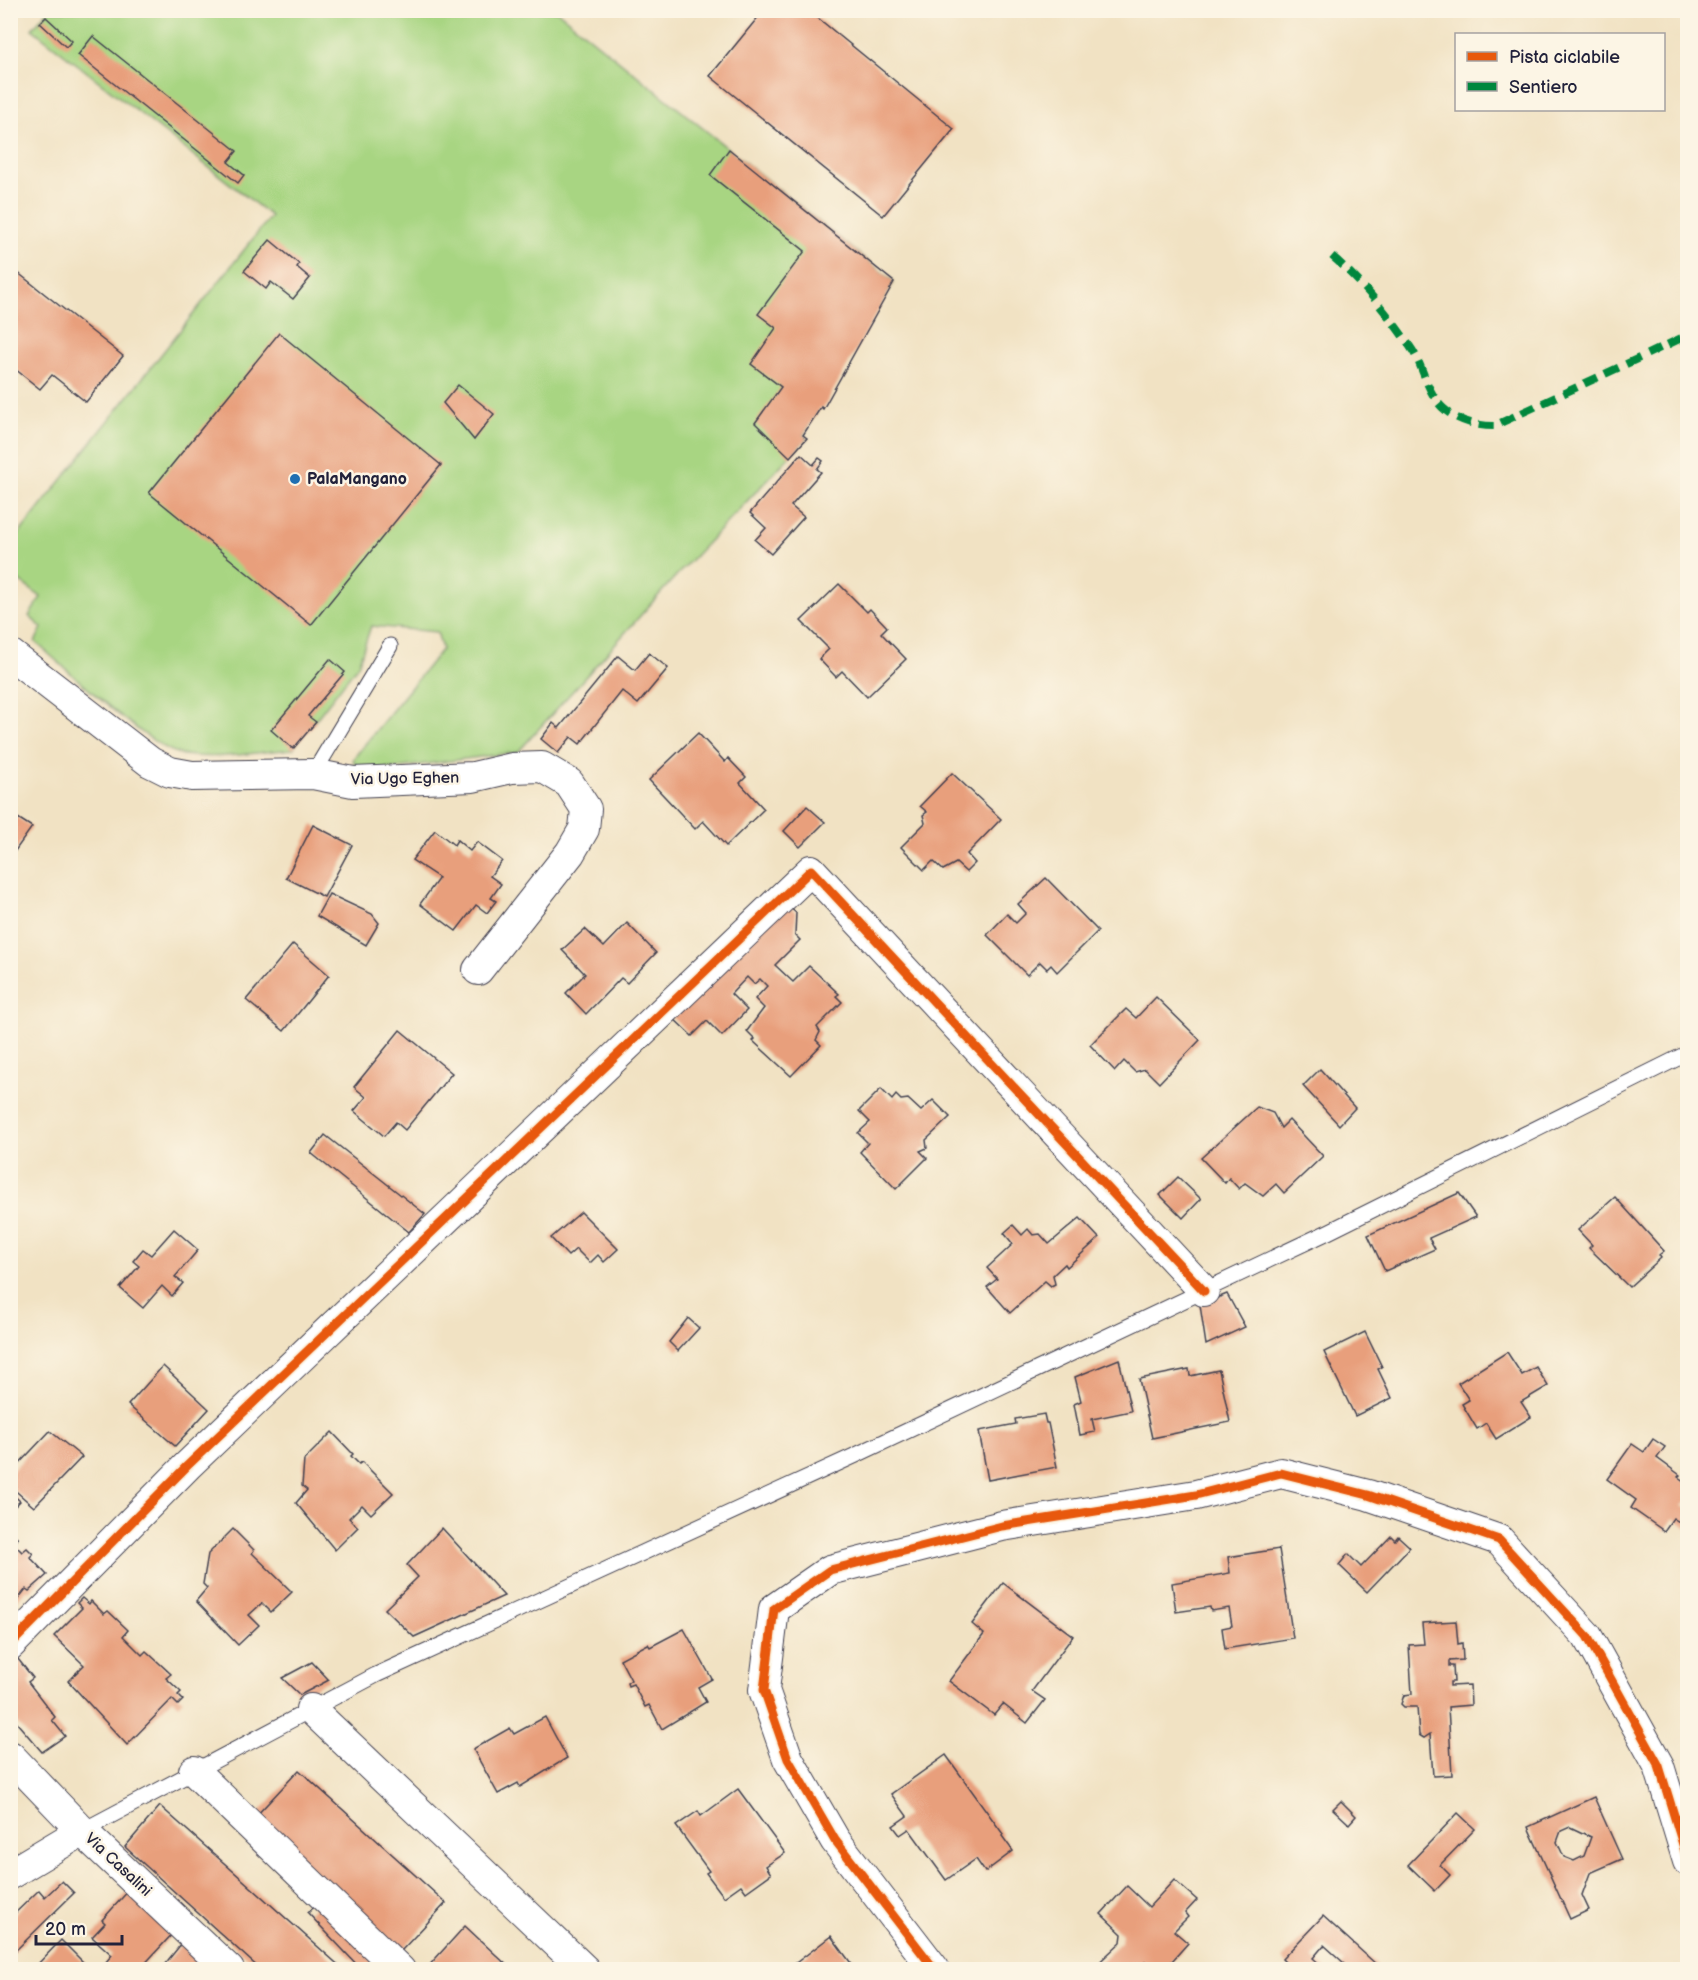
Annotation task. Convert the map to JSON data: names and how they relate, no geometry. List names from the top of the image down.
{
  "streets": {
    "street": ["Via Ugo Eghen", "Via Casalini"]
  },
  "places": ["PalaMangano"],
  "legend": ["Pista ciclabile", "Sentiero"],
  "scale_bar": "20 m"
}
